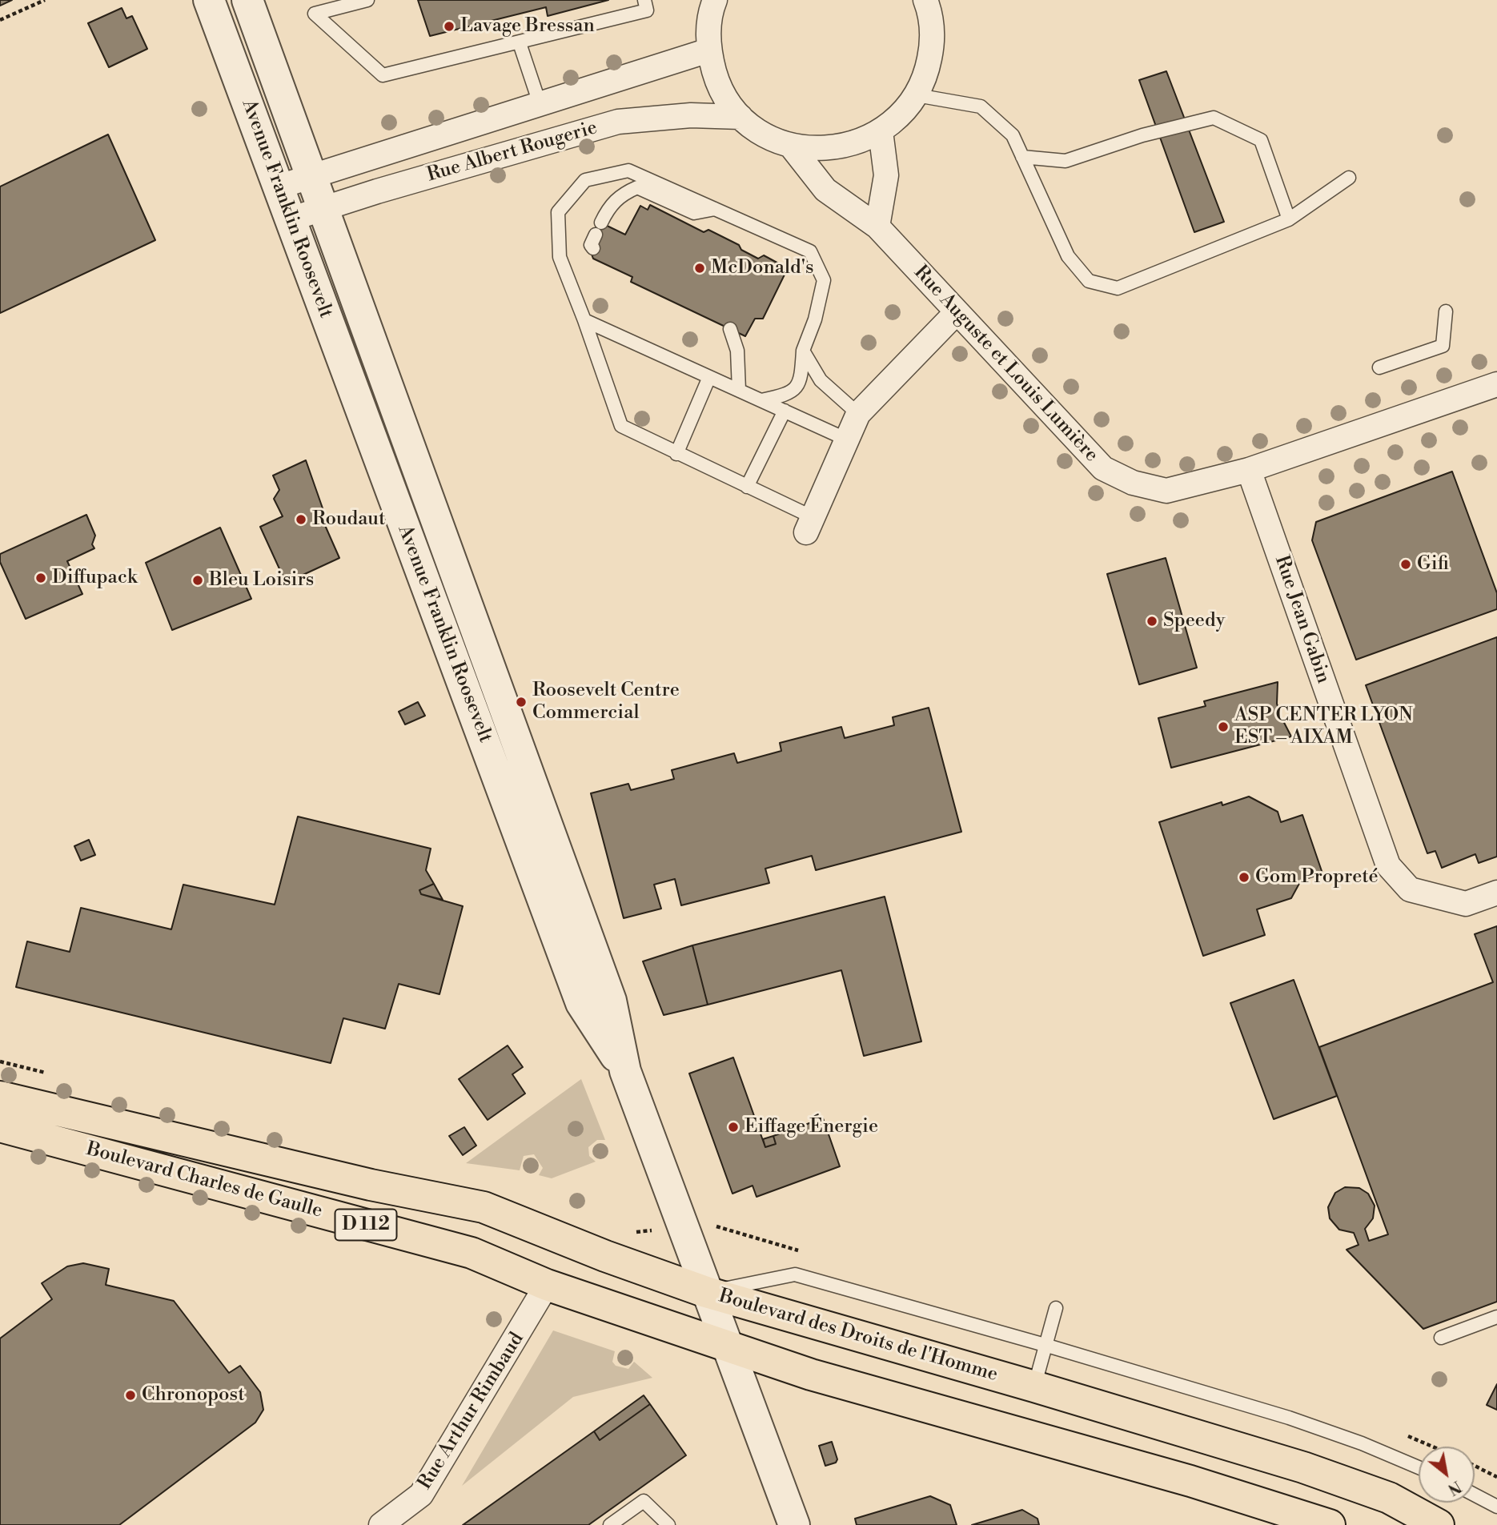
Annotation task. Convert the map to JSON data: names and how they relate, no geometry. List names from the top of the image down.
{
  "streets": {
    "main road": ["Boulevard Charles de Gaulle", "D 112", "Boulevard des Droits de l'Homme"],
    "street": [
      "Rue Albert Rougerie",
      "Avenue Franklin Roosevelt",
      "Rue Auguste et Louis Lumière",
      "Rue Jean Gabin",
      "Rue Arthur Rimbaud"
    ]
  },
  "crossings": [
    ["Rue Albert Rougerie", "Avenue Franklin Roosevelt"],
    ["Avenue Franklin Roosevelt", "Boulevard Charles de Gaulle"],
    ["Avenue Franklin Roosevelt", "Boulevard des Droits de l'Homme"],
    ["Rue Auguste et Louis Lumière", "Rue Jean Gabin"],
    ["Boulevard Charles de Gaulle", "Boulevard des Droits de l'Homme"],
    ["Boulevard Charles de Gaulle", "Rue Arthur Rimbaud"]
  ],
  "places": [
    "Lavage Bressan",
    "McDonald's",
    "Roudaut",
    "Gifi",
    "Diffupack",
    "Bleu Loisirs",
    "Speedy",
    "Roosevelt Centre Commercial",
    "ASP CENTER LYON EST – AIXAM",
    "Gom Propreté",
    "Eiffage Énergie",
    "Chronopost"
  ],
  "north": "bottom right"
}
